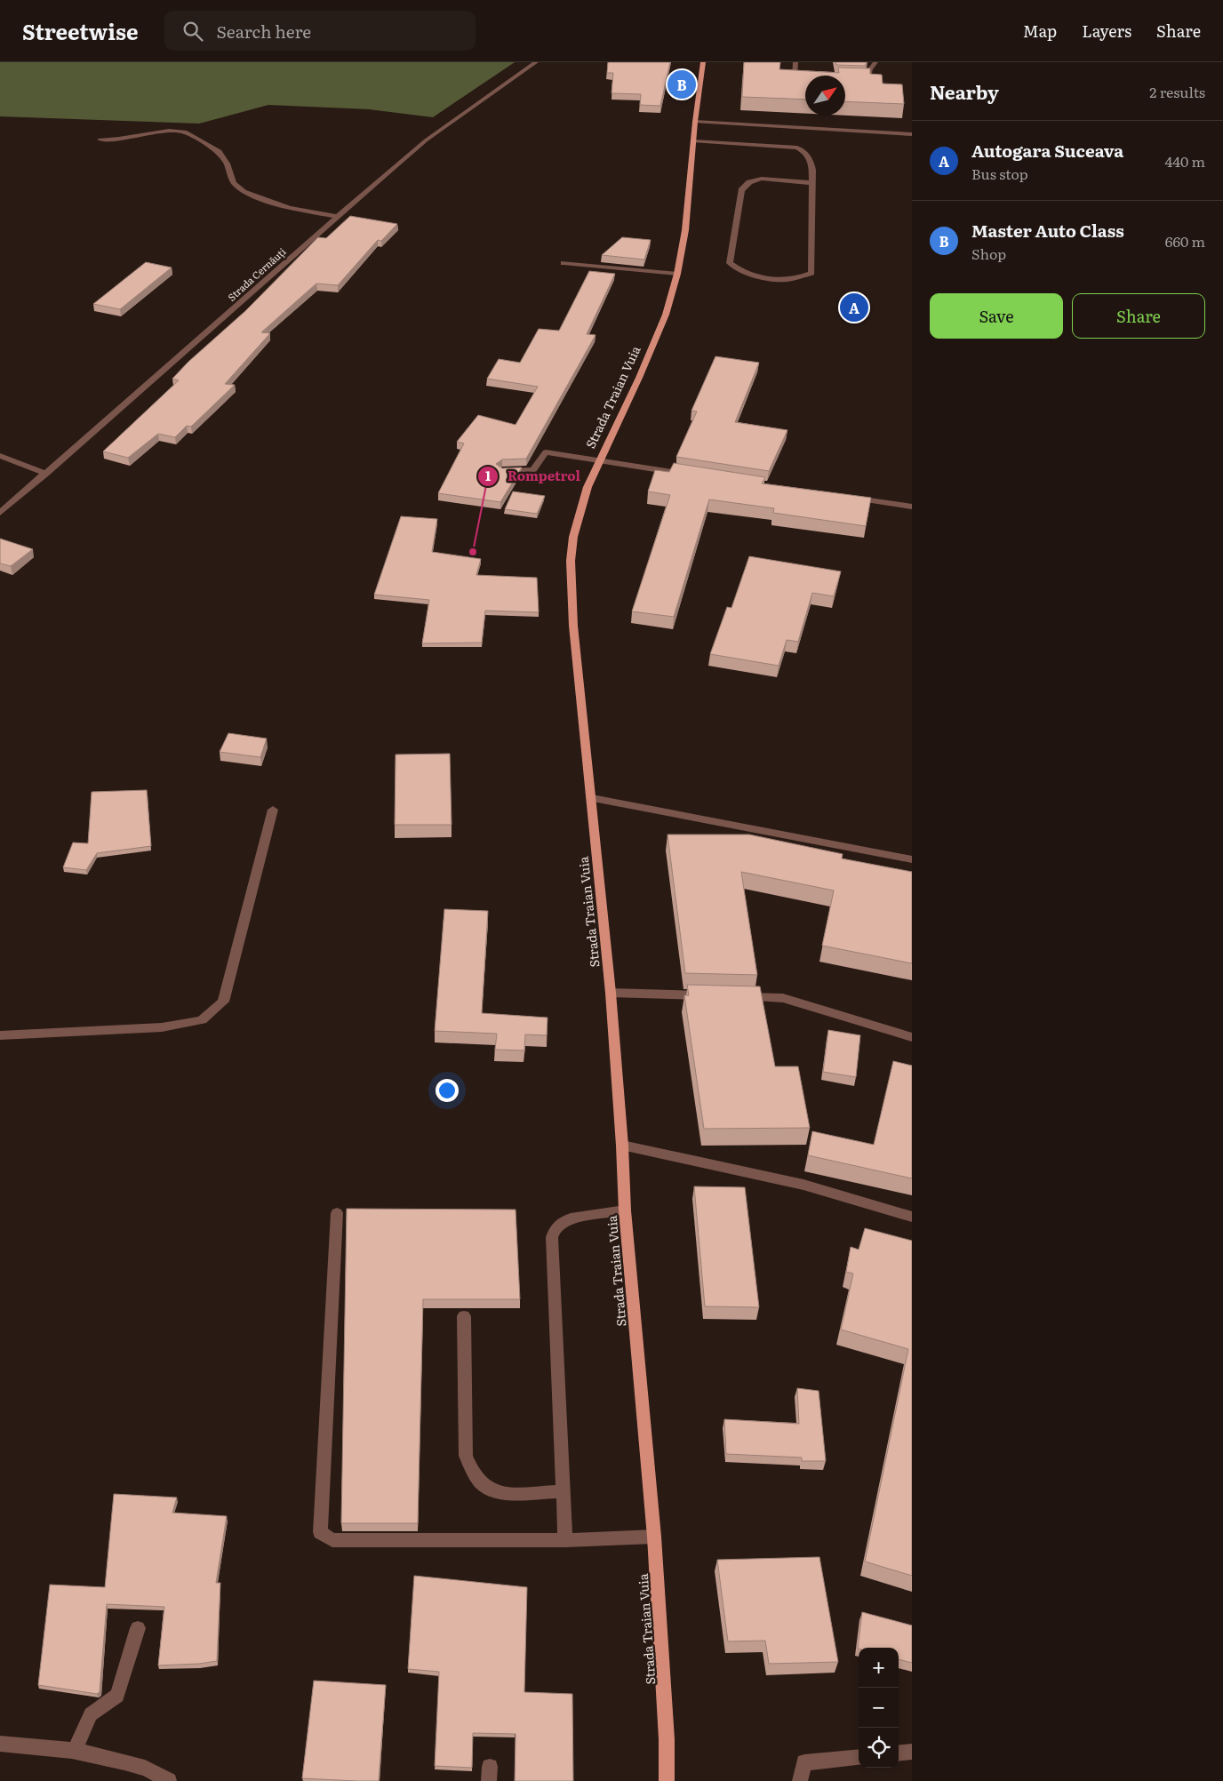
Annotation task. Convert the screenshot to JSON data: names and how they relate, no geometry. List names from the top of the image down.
{
  "streets": {
    "main road": ["Strada Traian Vuia"],
    "street": ["Strada Cernăuți"]
  },
  "places": ["Rompetrol"],
  "north": "top right",
  "page": {
    "header": "Streetwise",
    "search": "Search here",
    "nav": ["Map", "Layers", "Share"],
    "heading": ["Nearby", "2 results"],
    "pins": ["B", "A"],
    "list": [
      {
        "mark": "A",
        "name": "Autogara Suceava",
        "note": "Bus stop",
        "value": "440 m"
      },
      {
        "mark": "B",
        "name": "Master Auto Class",
        "note": "Shop",
        "value": "660 m"
      }
    ],
    "buttons": ["Save", "Share"],
    "map_buttons": ["+", "−"]
  }
}
